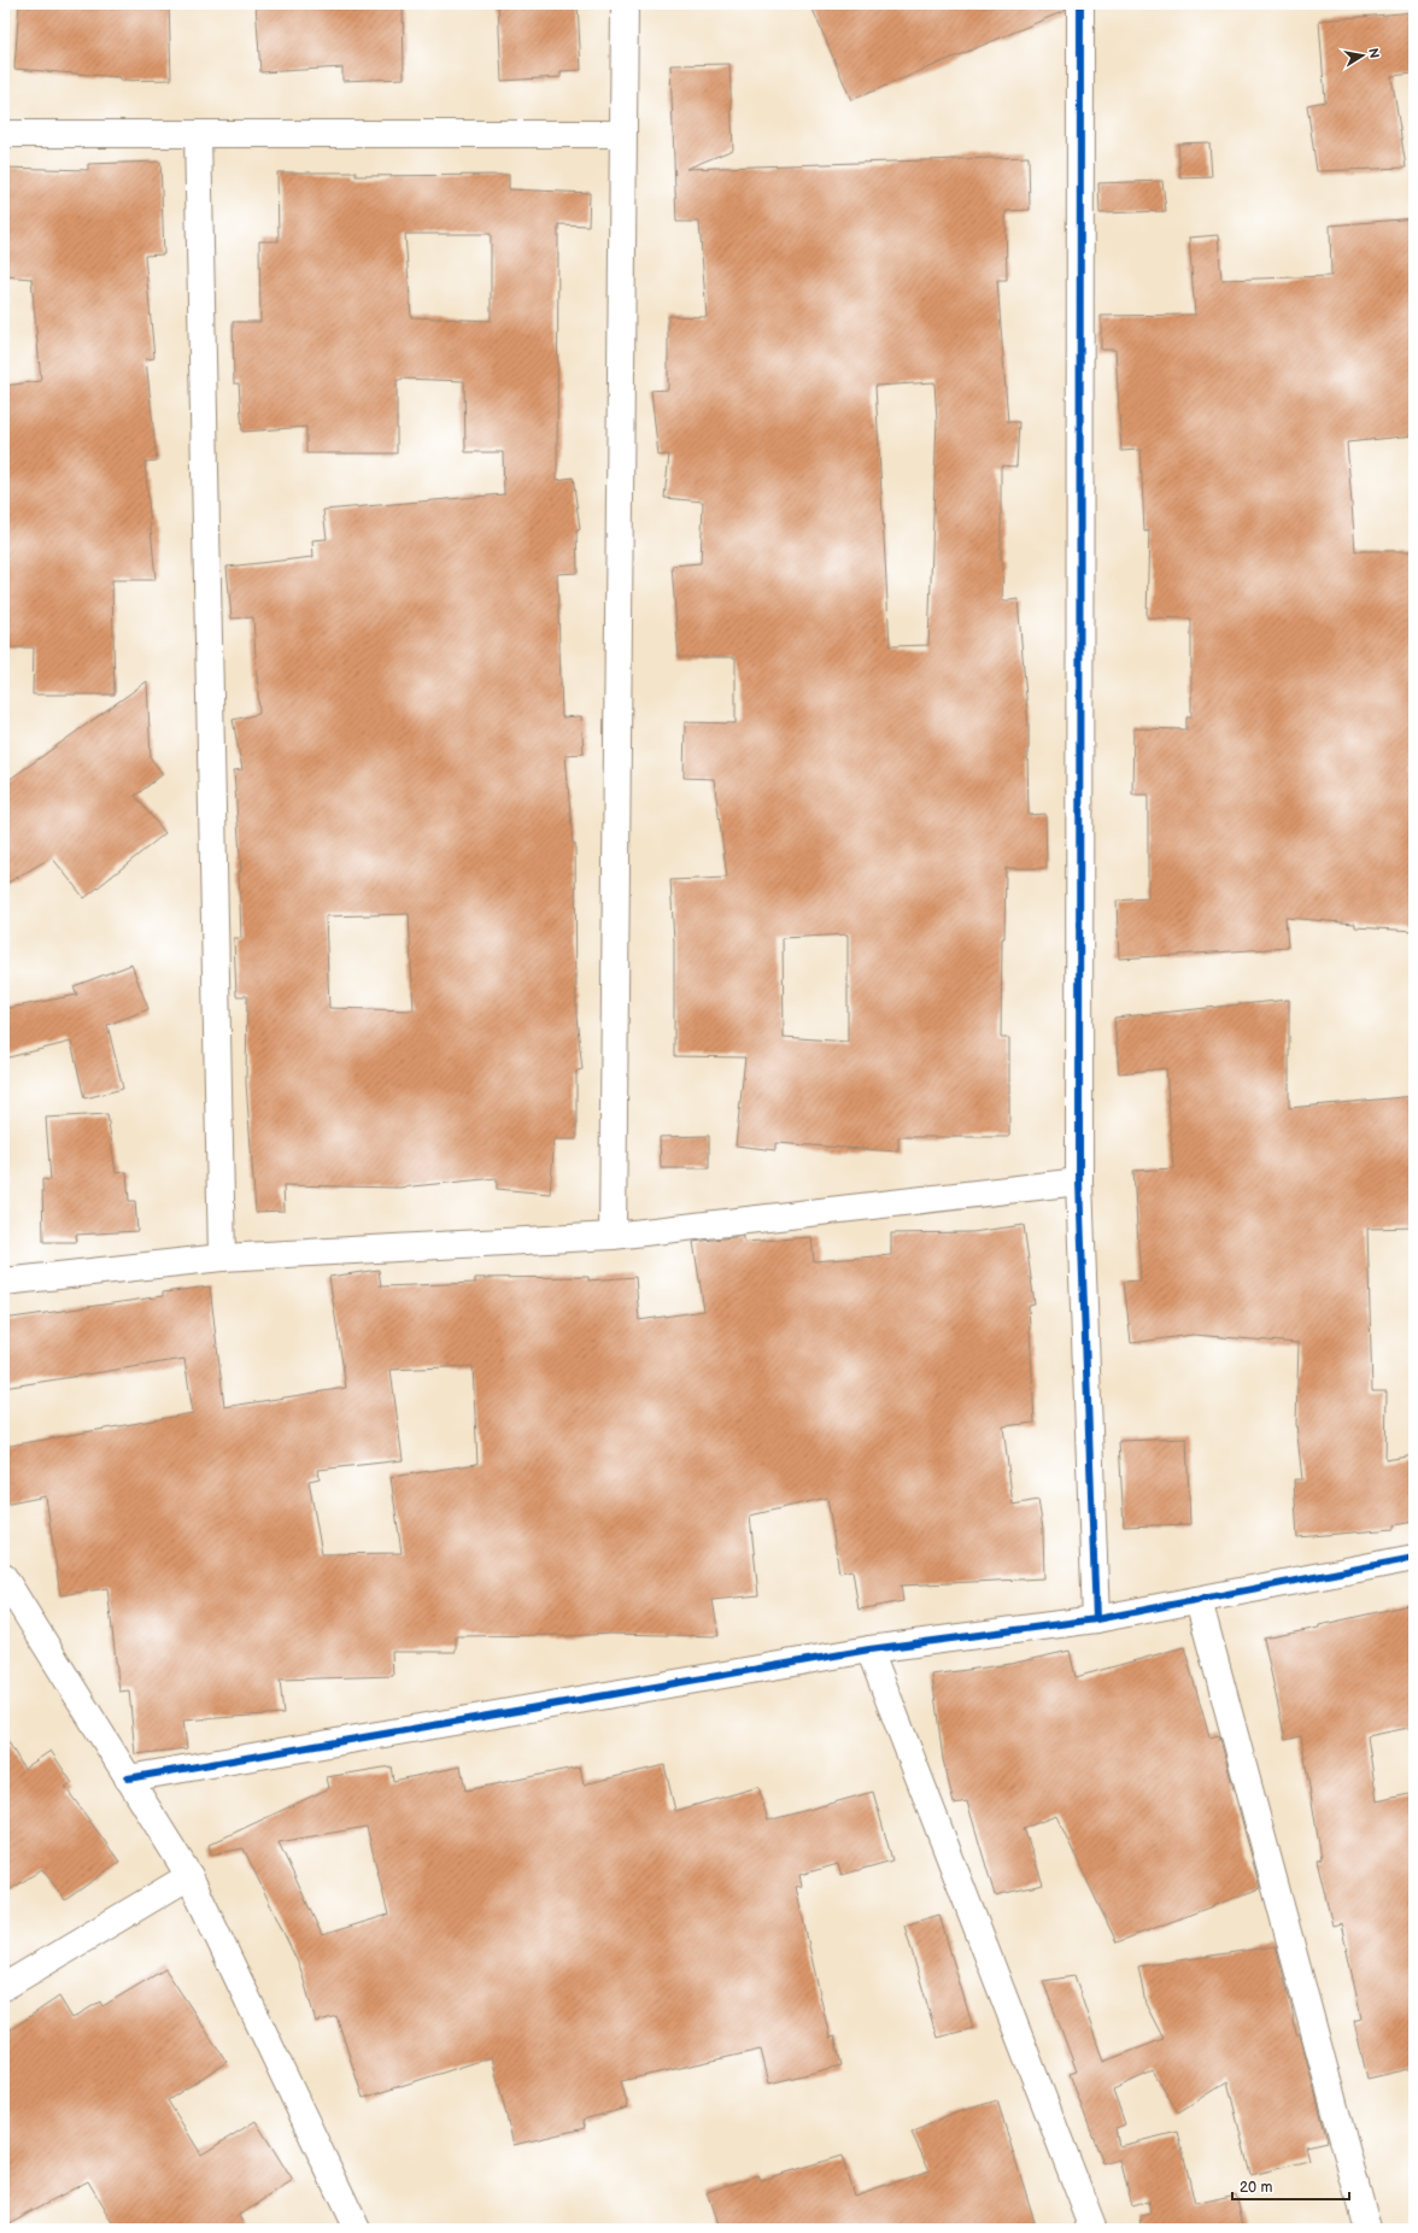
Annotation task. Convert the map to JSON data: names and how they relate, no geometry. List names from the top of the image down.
{
  "scale_bar": "20 m",
  "north": "right"
}
